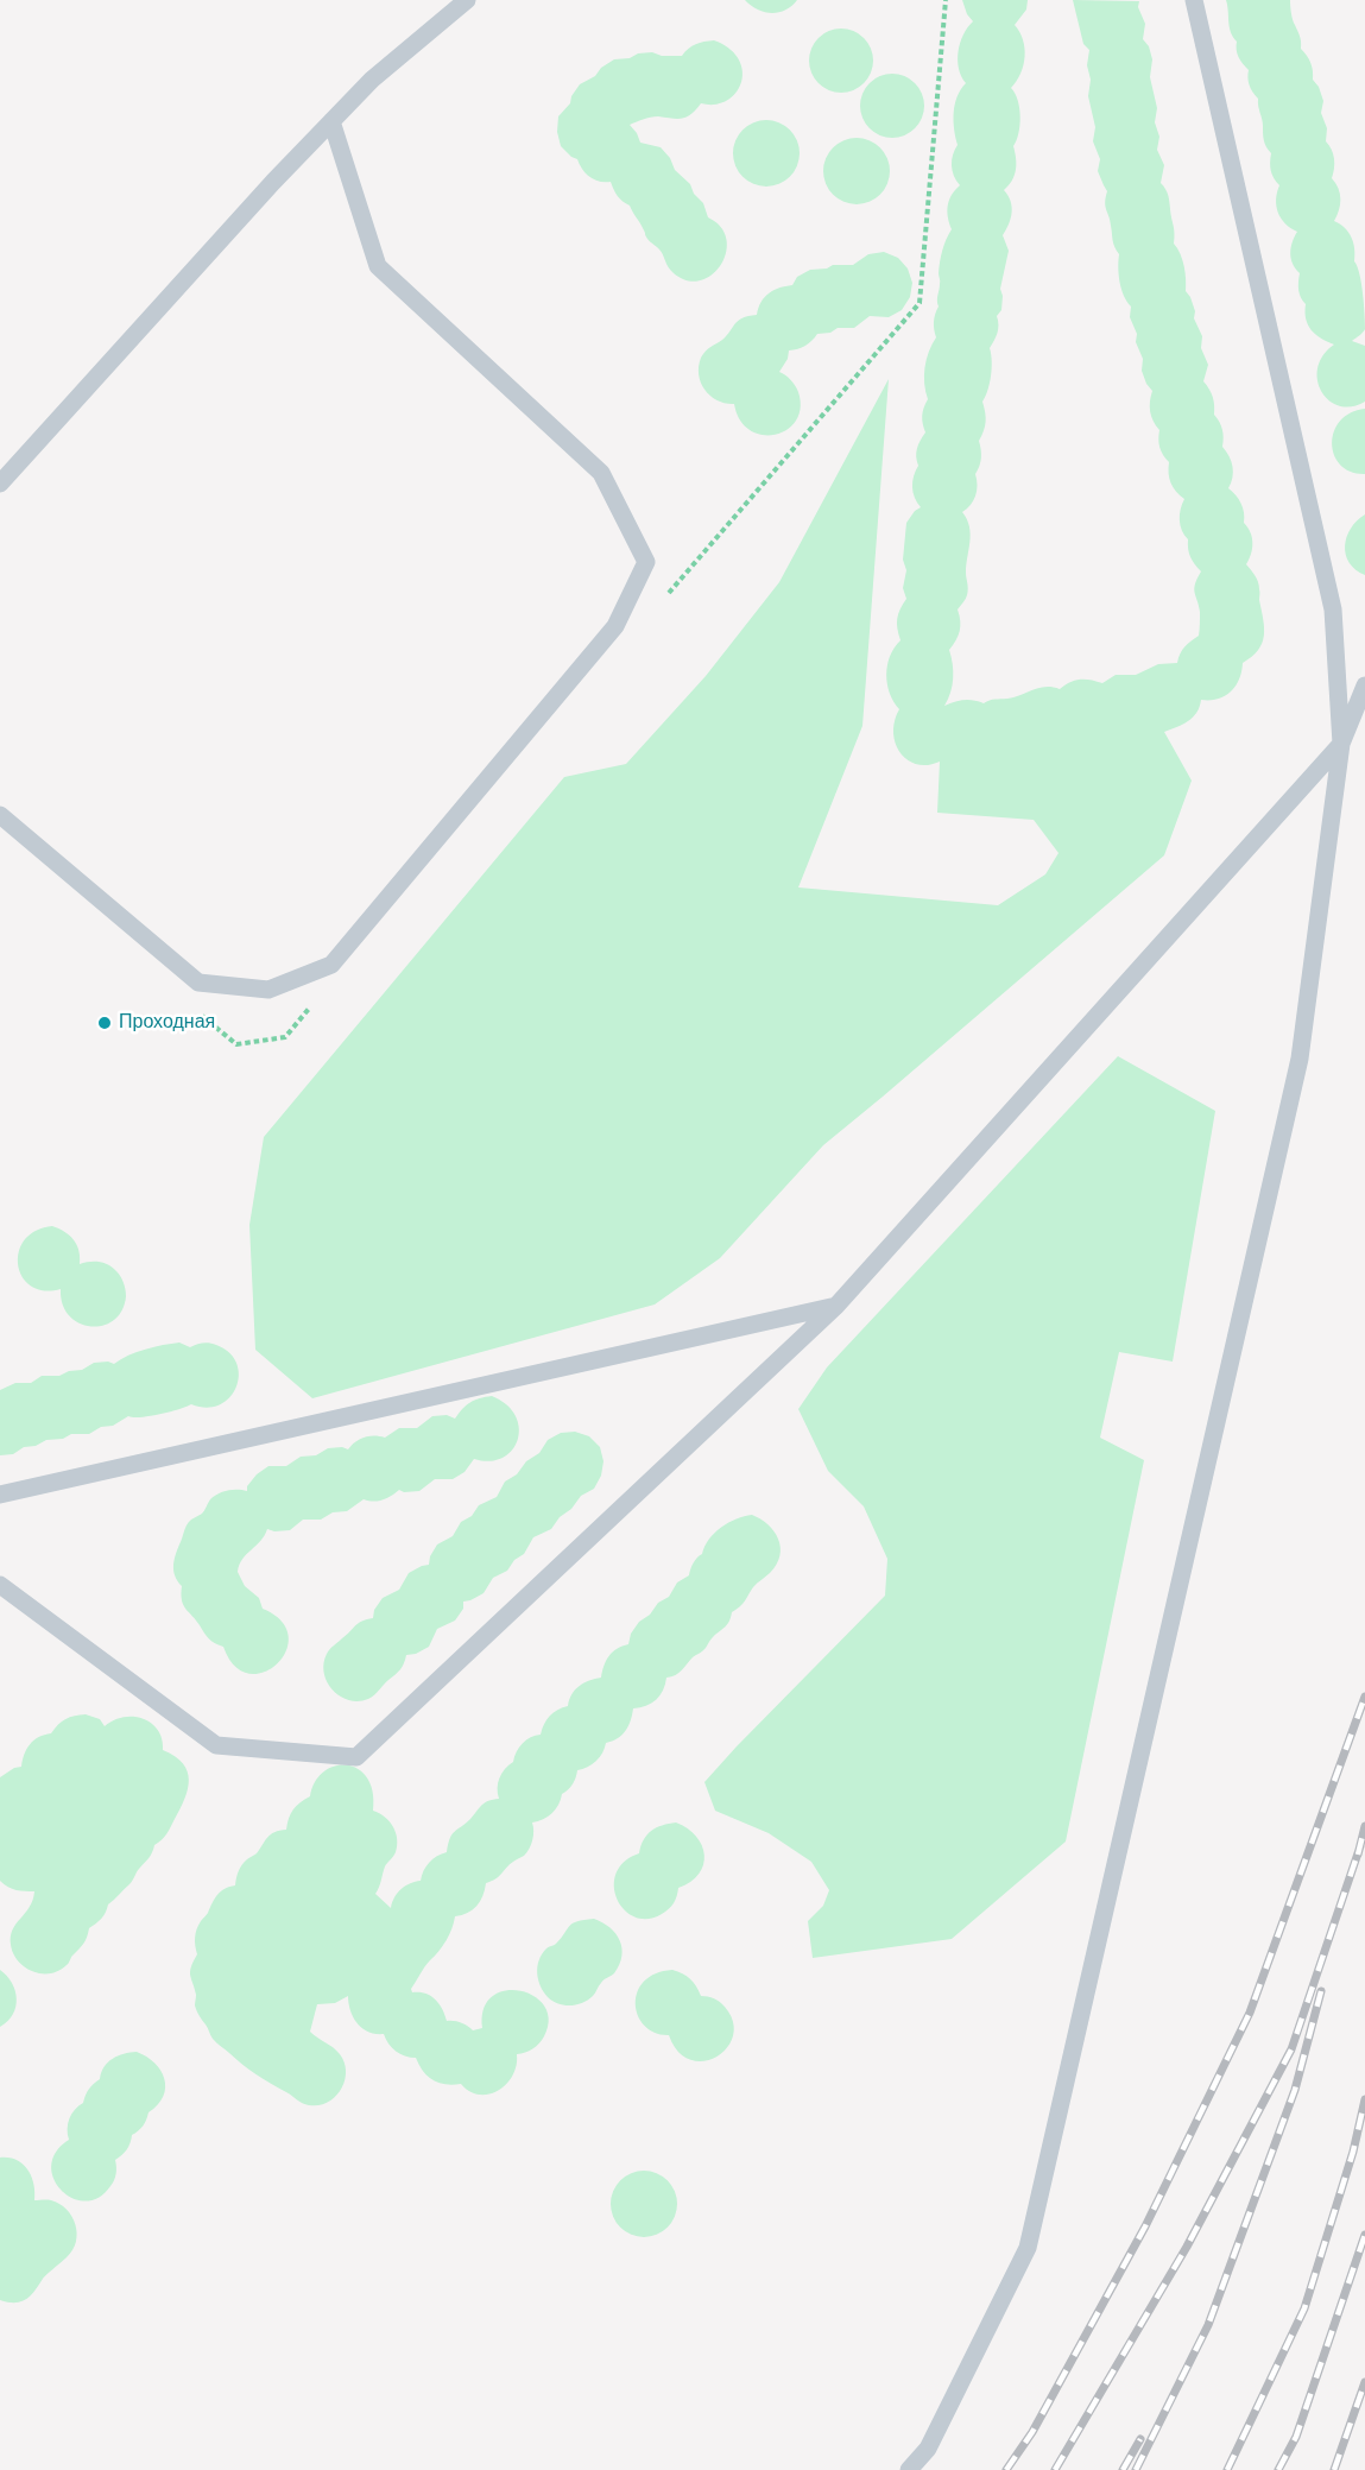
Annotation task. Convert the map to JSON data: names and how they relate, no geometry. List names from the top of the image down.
{
  "places": ["Проходная"]
}
